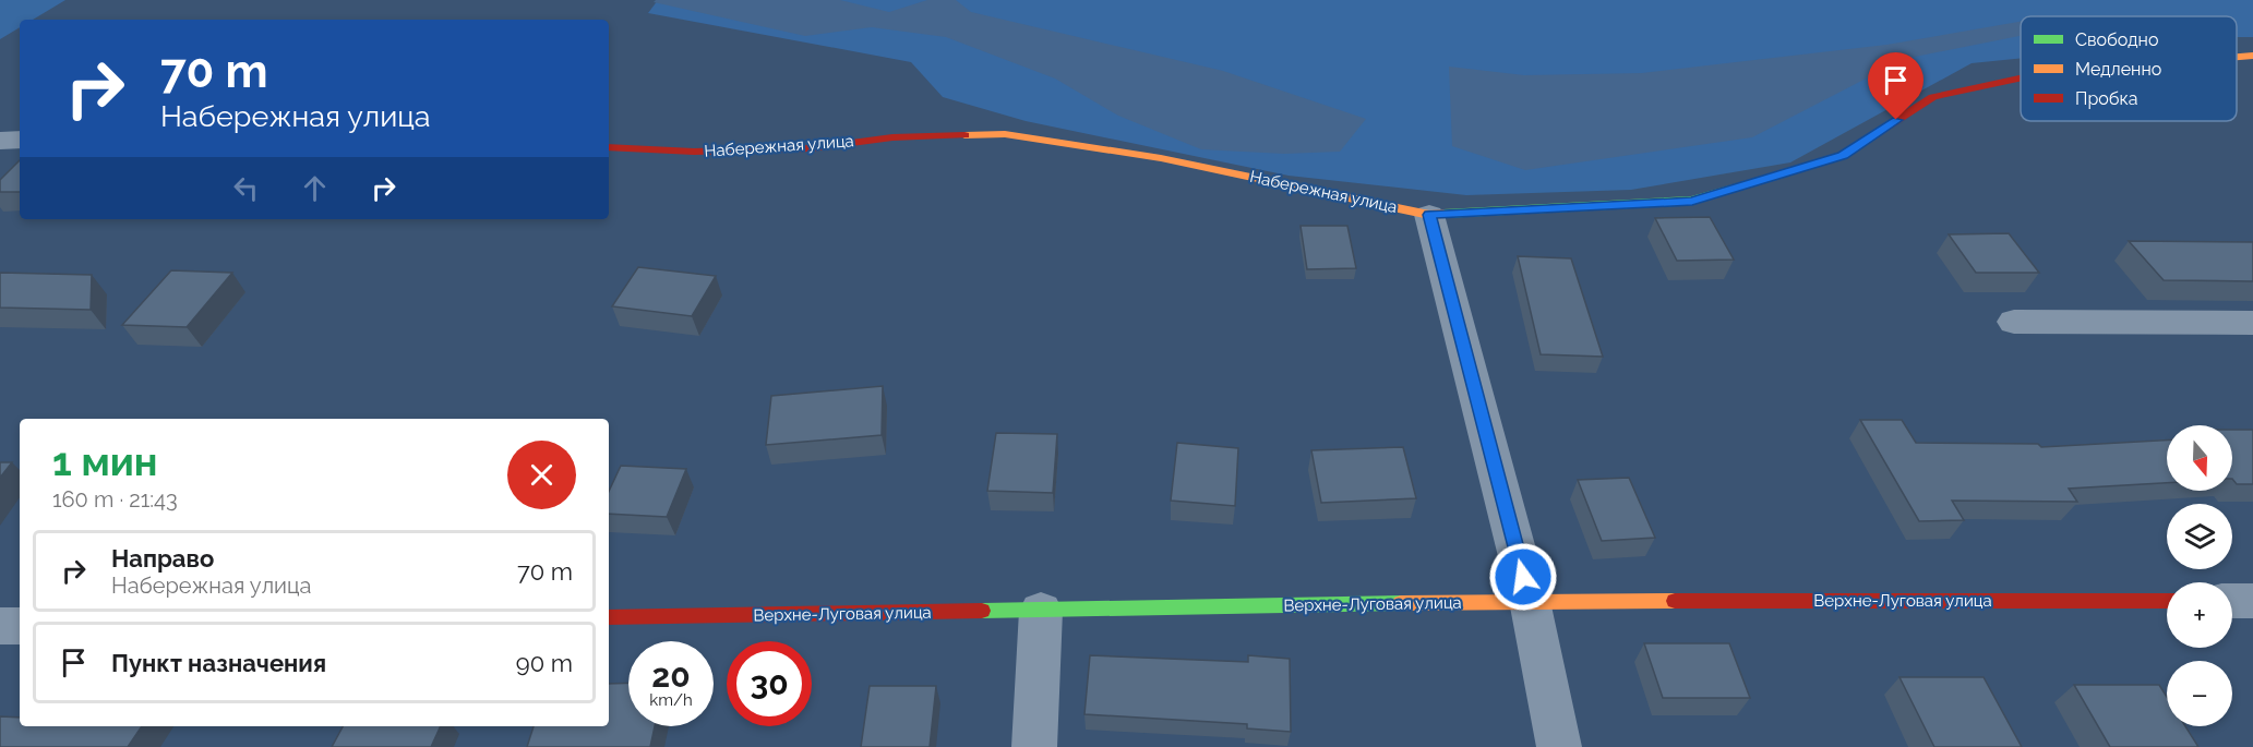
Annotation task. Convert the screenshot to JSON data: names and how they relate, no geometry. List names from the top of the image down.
{
  "streets": {
    "street": ["Набережная улица", "Верхне-Луговая улица"]
  },
  "legend": ["Свободно", "Медленно", "Пробка"],
  "north": "bottom",
  "page": {
    "turn": ["70 m", "Набережная улица"],
    "heading": ["1 мин", "160 m · 21:43"],
    "map_buttons": ["+", "−"],
    "list": [
      {
        "name": "Направо",
        "note": "Набережная улица",
        "value": "70 m"
      },
      {
        "name": "Пункт назначения",
        "value": "90 m"
      }
    ],
    "speed": "20 km/h",
    "limit": "30"
  }
}
